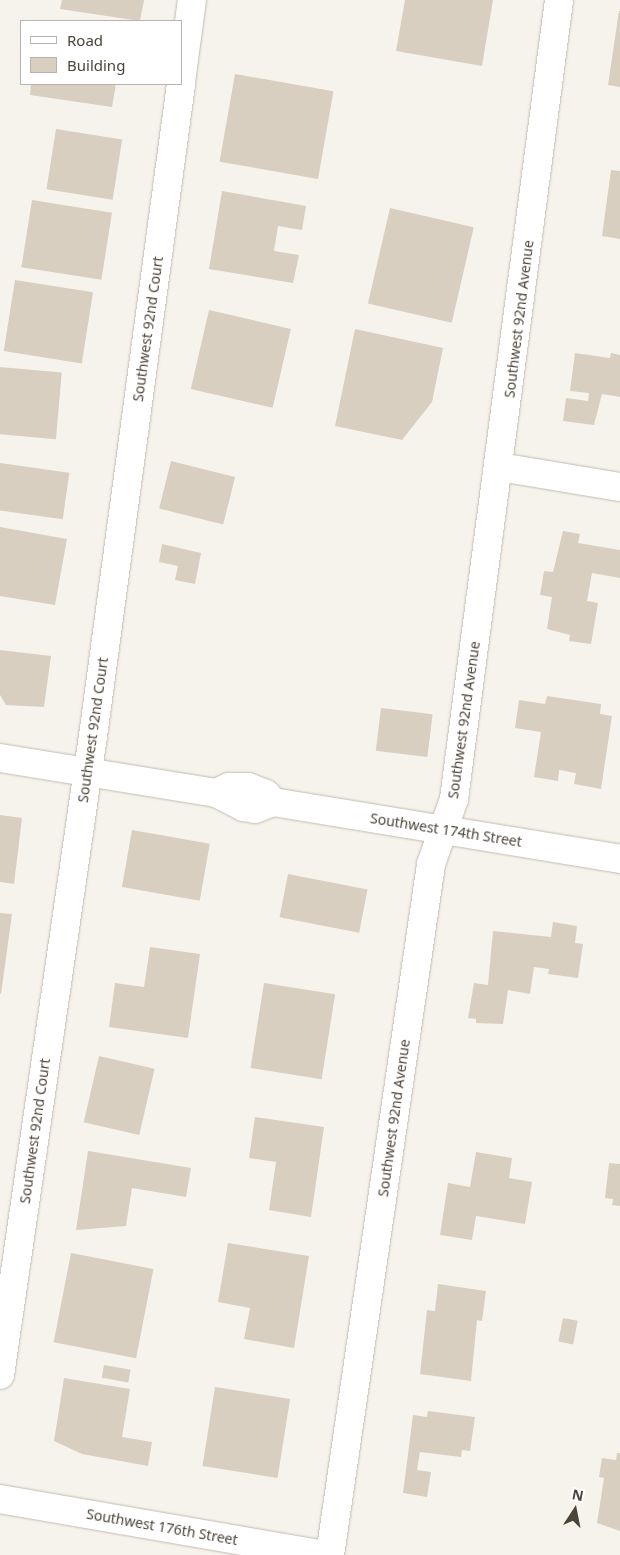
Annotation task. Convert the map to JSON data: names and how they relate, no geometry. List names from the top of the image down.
{
  "streets": {
    "street": [
      "Southwest 92nd Avenue",
      "Southwest 92nd Court",
      "Southwest 174th Street",
      "Southwest 176th Street"
    ]
  },
  "crossings": [
    ["Southwest 92nd Avenue", "Southwest 174th Street"],
    ["Southwest 92nd Court", "Southwest 174th Street"]
  ],
  "legend": ["Road", "Building"],
  "north": "top"
}
